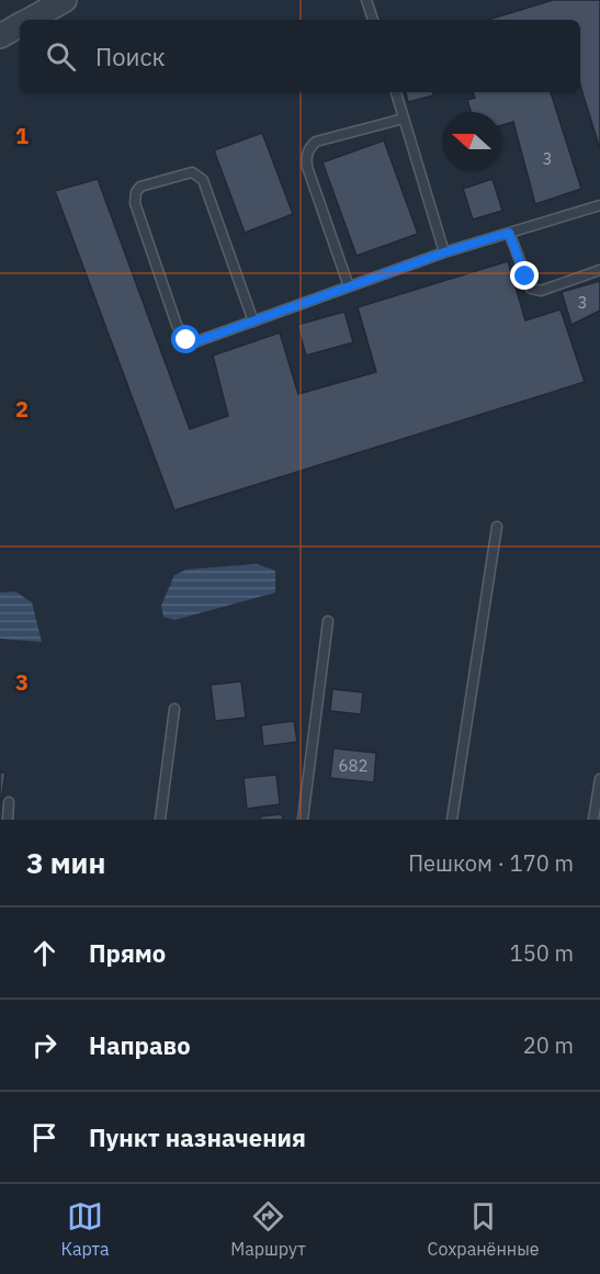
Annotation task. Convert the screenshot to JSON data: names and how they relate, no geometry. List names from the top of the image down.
{
  "house_numbers": ["3", "3", "682"],
  "north": "left",
  "page": {
    "search": "Поиск",
    "heading": ["3 мин", "Пешком · 170 m"],
    "list": [
      ["Прямо", "150 m"],
      ["Направо", "20 m"],
      "Пункт назначения"
    ],
    "nav": ["Карта", "Маршрут", "Сохранённые"]
  },
  "grid": {
    "rows": ["1", "2", "3"]
  }
}
